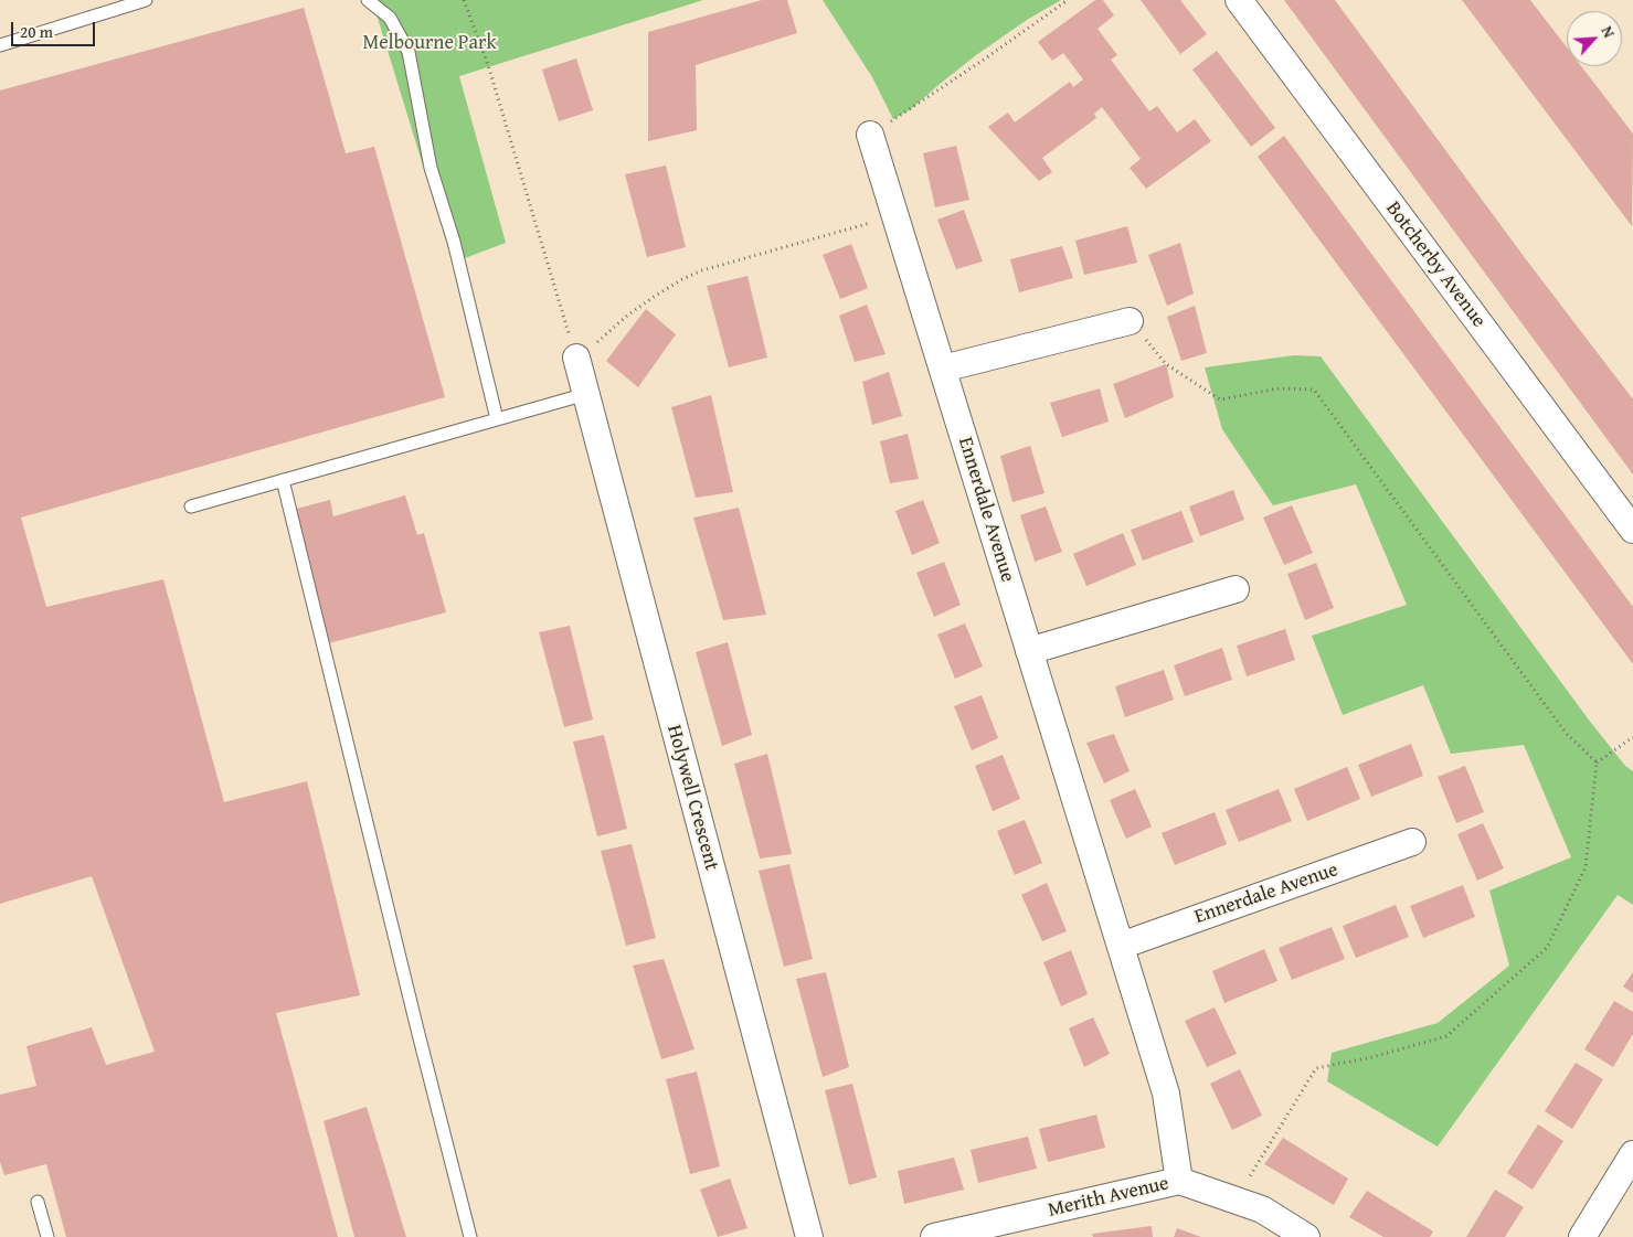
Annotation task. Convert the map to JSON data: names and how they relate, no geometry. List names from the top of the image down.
{
  "streets": {
    "street": [
      "Botcherby Avenue",
      "Ennerdale Avenue",
      "Holywell Crescent",
      "Merith Avenue"
    ]
  },
  "crossings": [
    ["Ennerdale Avenue", "Merith Avenue"]
  ],
  "parks": ["Melbourne Park"],
  "scale_bar": "20 m",
  "north": "top right"
}
